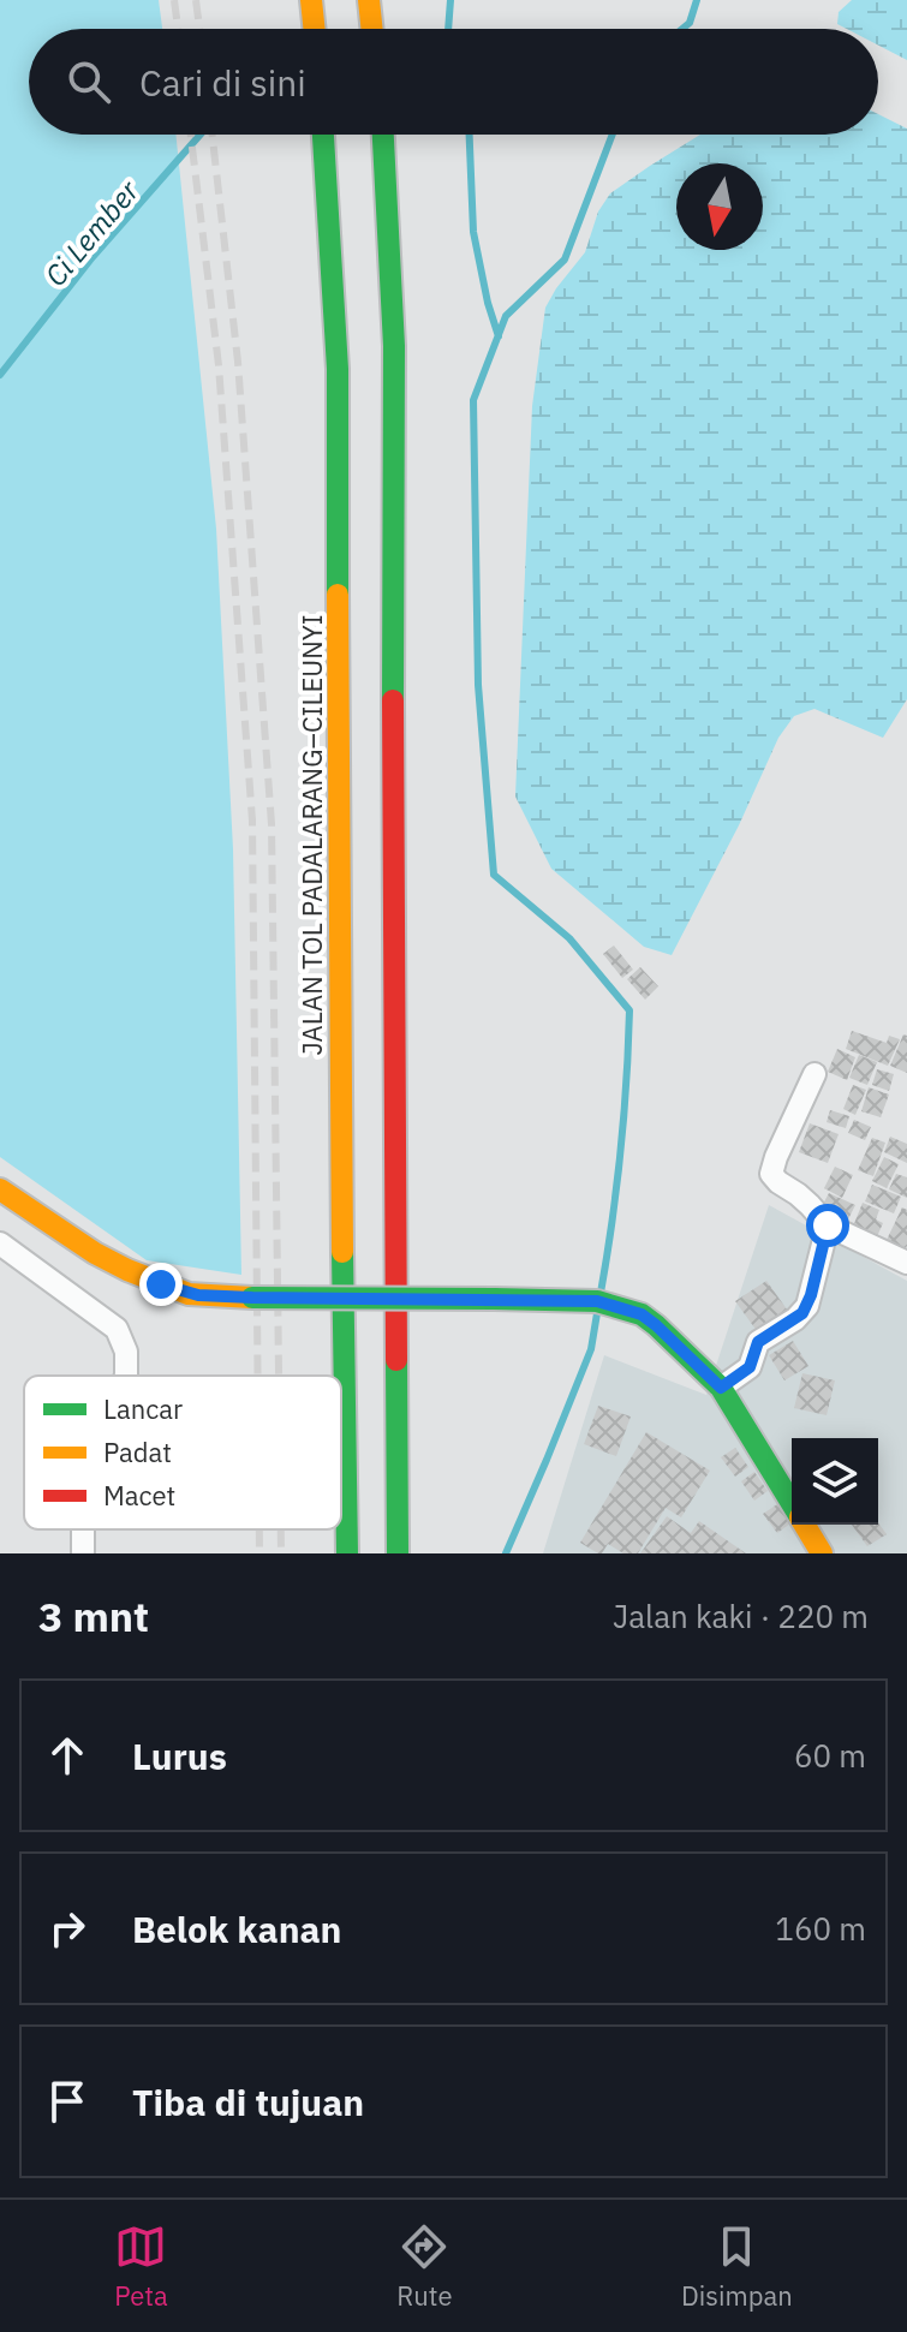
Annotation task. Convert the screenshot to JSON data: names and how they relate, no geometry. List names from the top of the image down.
{
  "streets": {
    "main road": ["JALAN TOL PADALARANG–CILEUNYI"]
  },
  "water": ["Ci Lember"],
  "legend": ["Lancar", "Padat", "Macet"],
  "north": "bottom",
  "page": {
    "search": "Cari di sini",
    "heading": ["3 mnt", "Jalan kaki · 220 m"],
    "list": [
      ["Lurus", "60 m"],
      ["Belok kanan", "160 m"],
      "Tiba di tujuan"
    ],
    "nav": ["Peta", "Rute", "Disimpan"]
  }
}
